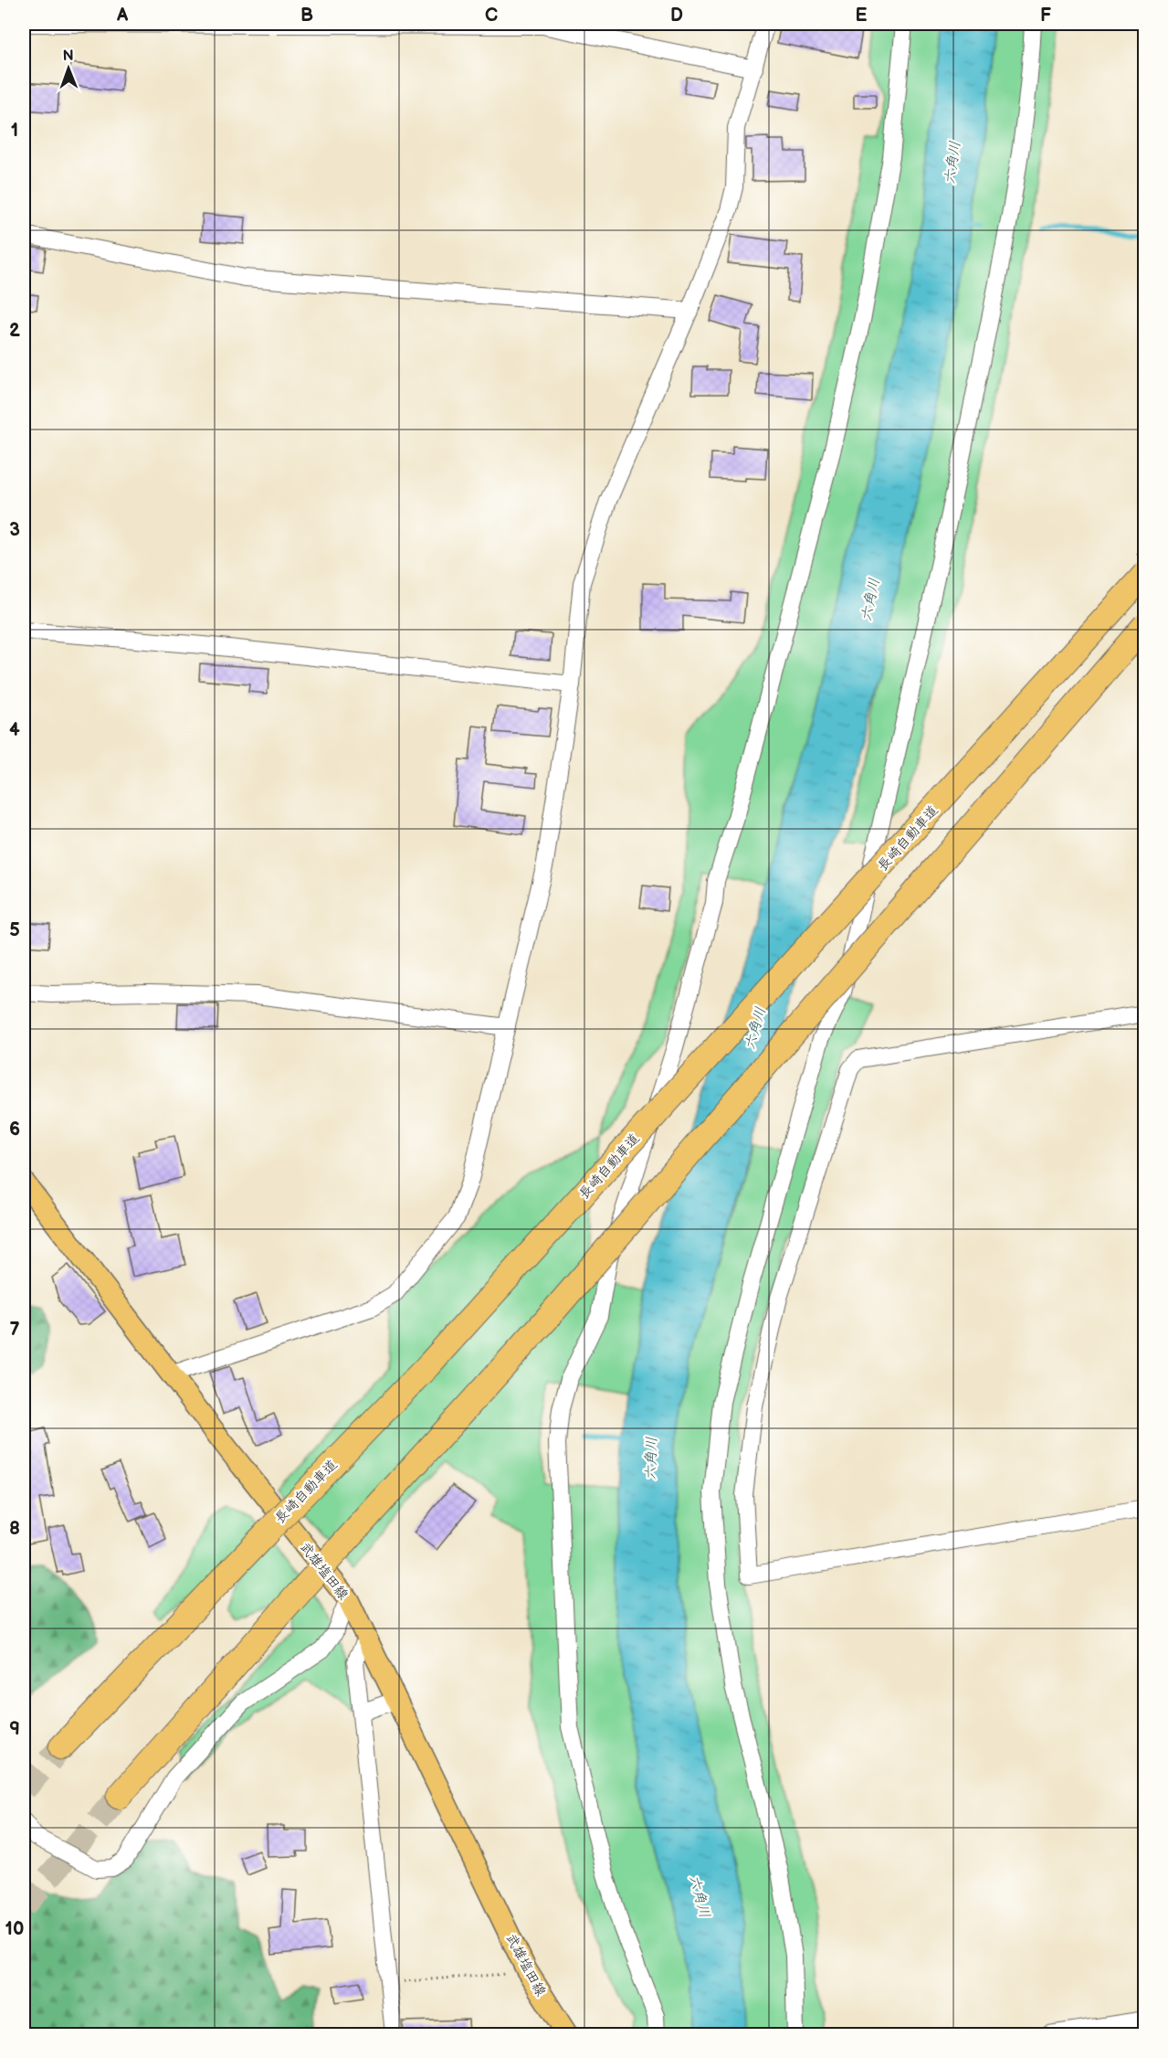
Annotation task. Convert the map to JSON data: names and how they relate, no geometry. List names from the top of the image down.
{
  "streets": {
    "highway": ["長崎自動車道"],
    "main road": ["武雄塩田線"]
  },
  "water": ["六角川"],
  "north": "top",
  "grid": {
    "columns": [
      "A",
      "B",
      "C",
      "D",
      "E",
      "F"
    ],
    "rows": [
      "1",
      "2",
      "3",
      "4",
      "5",
      "6",
      "7",
      "8",
      "9",
      "10"
    ]
  }
}
